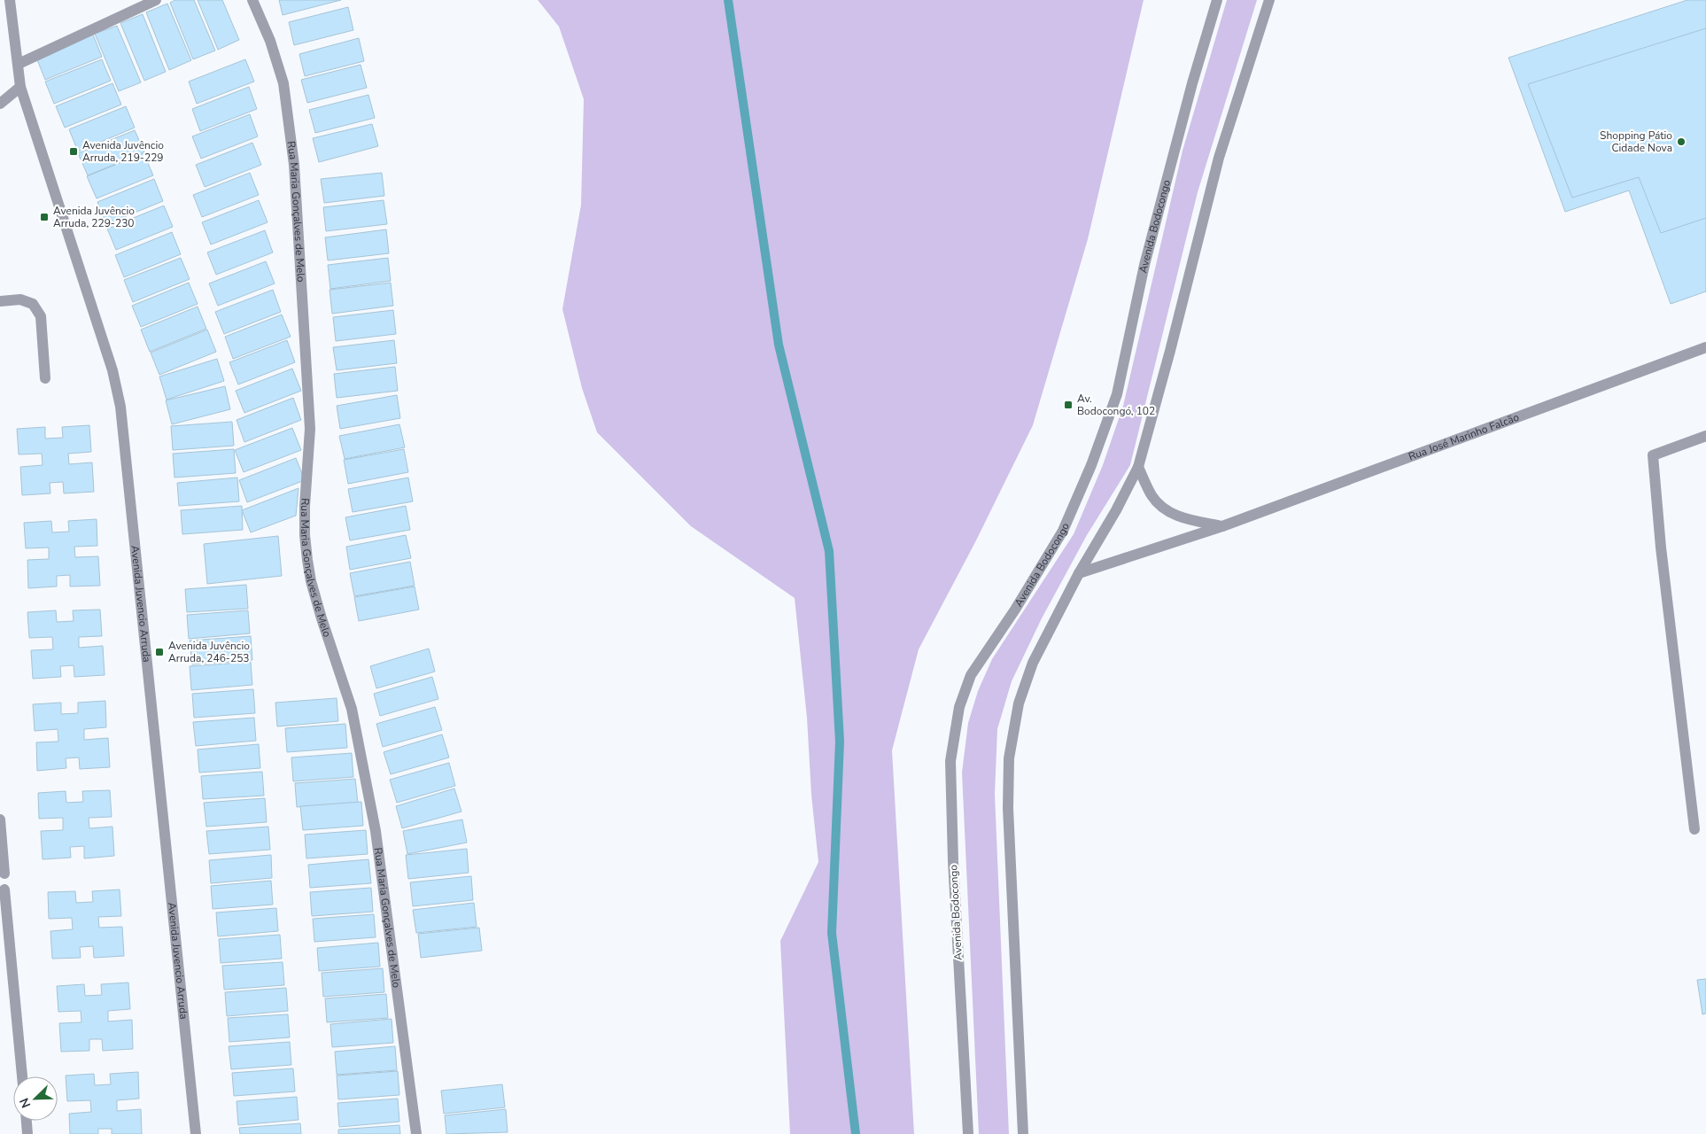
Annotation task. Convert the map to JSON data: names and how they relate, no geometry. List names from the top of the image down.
{
  "streets": {
    "street": [
      "Rua Maria Gonçalves de Melo",
      "Avenida Bodocongo",
      "Rua José Marinho Falcão",
      "Avenida Juvencio Arruda"
    ]
  },
  "places": {
    "other": ["Shopping Pátio Cidade Nova"],
    "transit": [
      "Avenida Juvêncio Arruda, 219-229",
      "Avenida Juvêncio Arruda, 229-230",
      "Av. Bodocongó, 102",
      "Avenida Juvêncio Arruda, 246-253"
    ]
  },
  "north": "bottom left"
}
